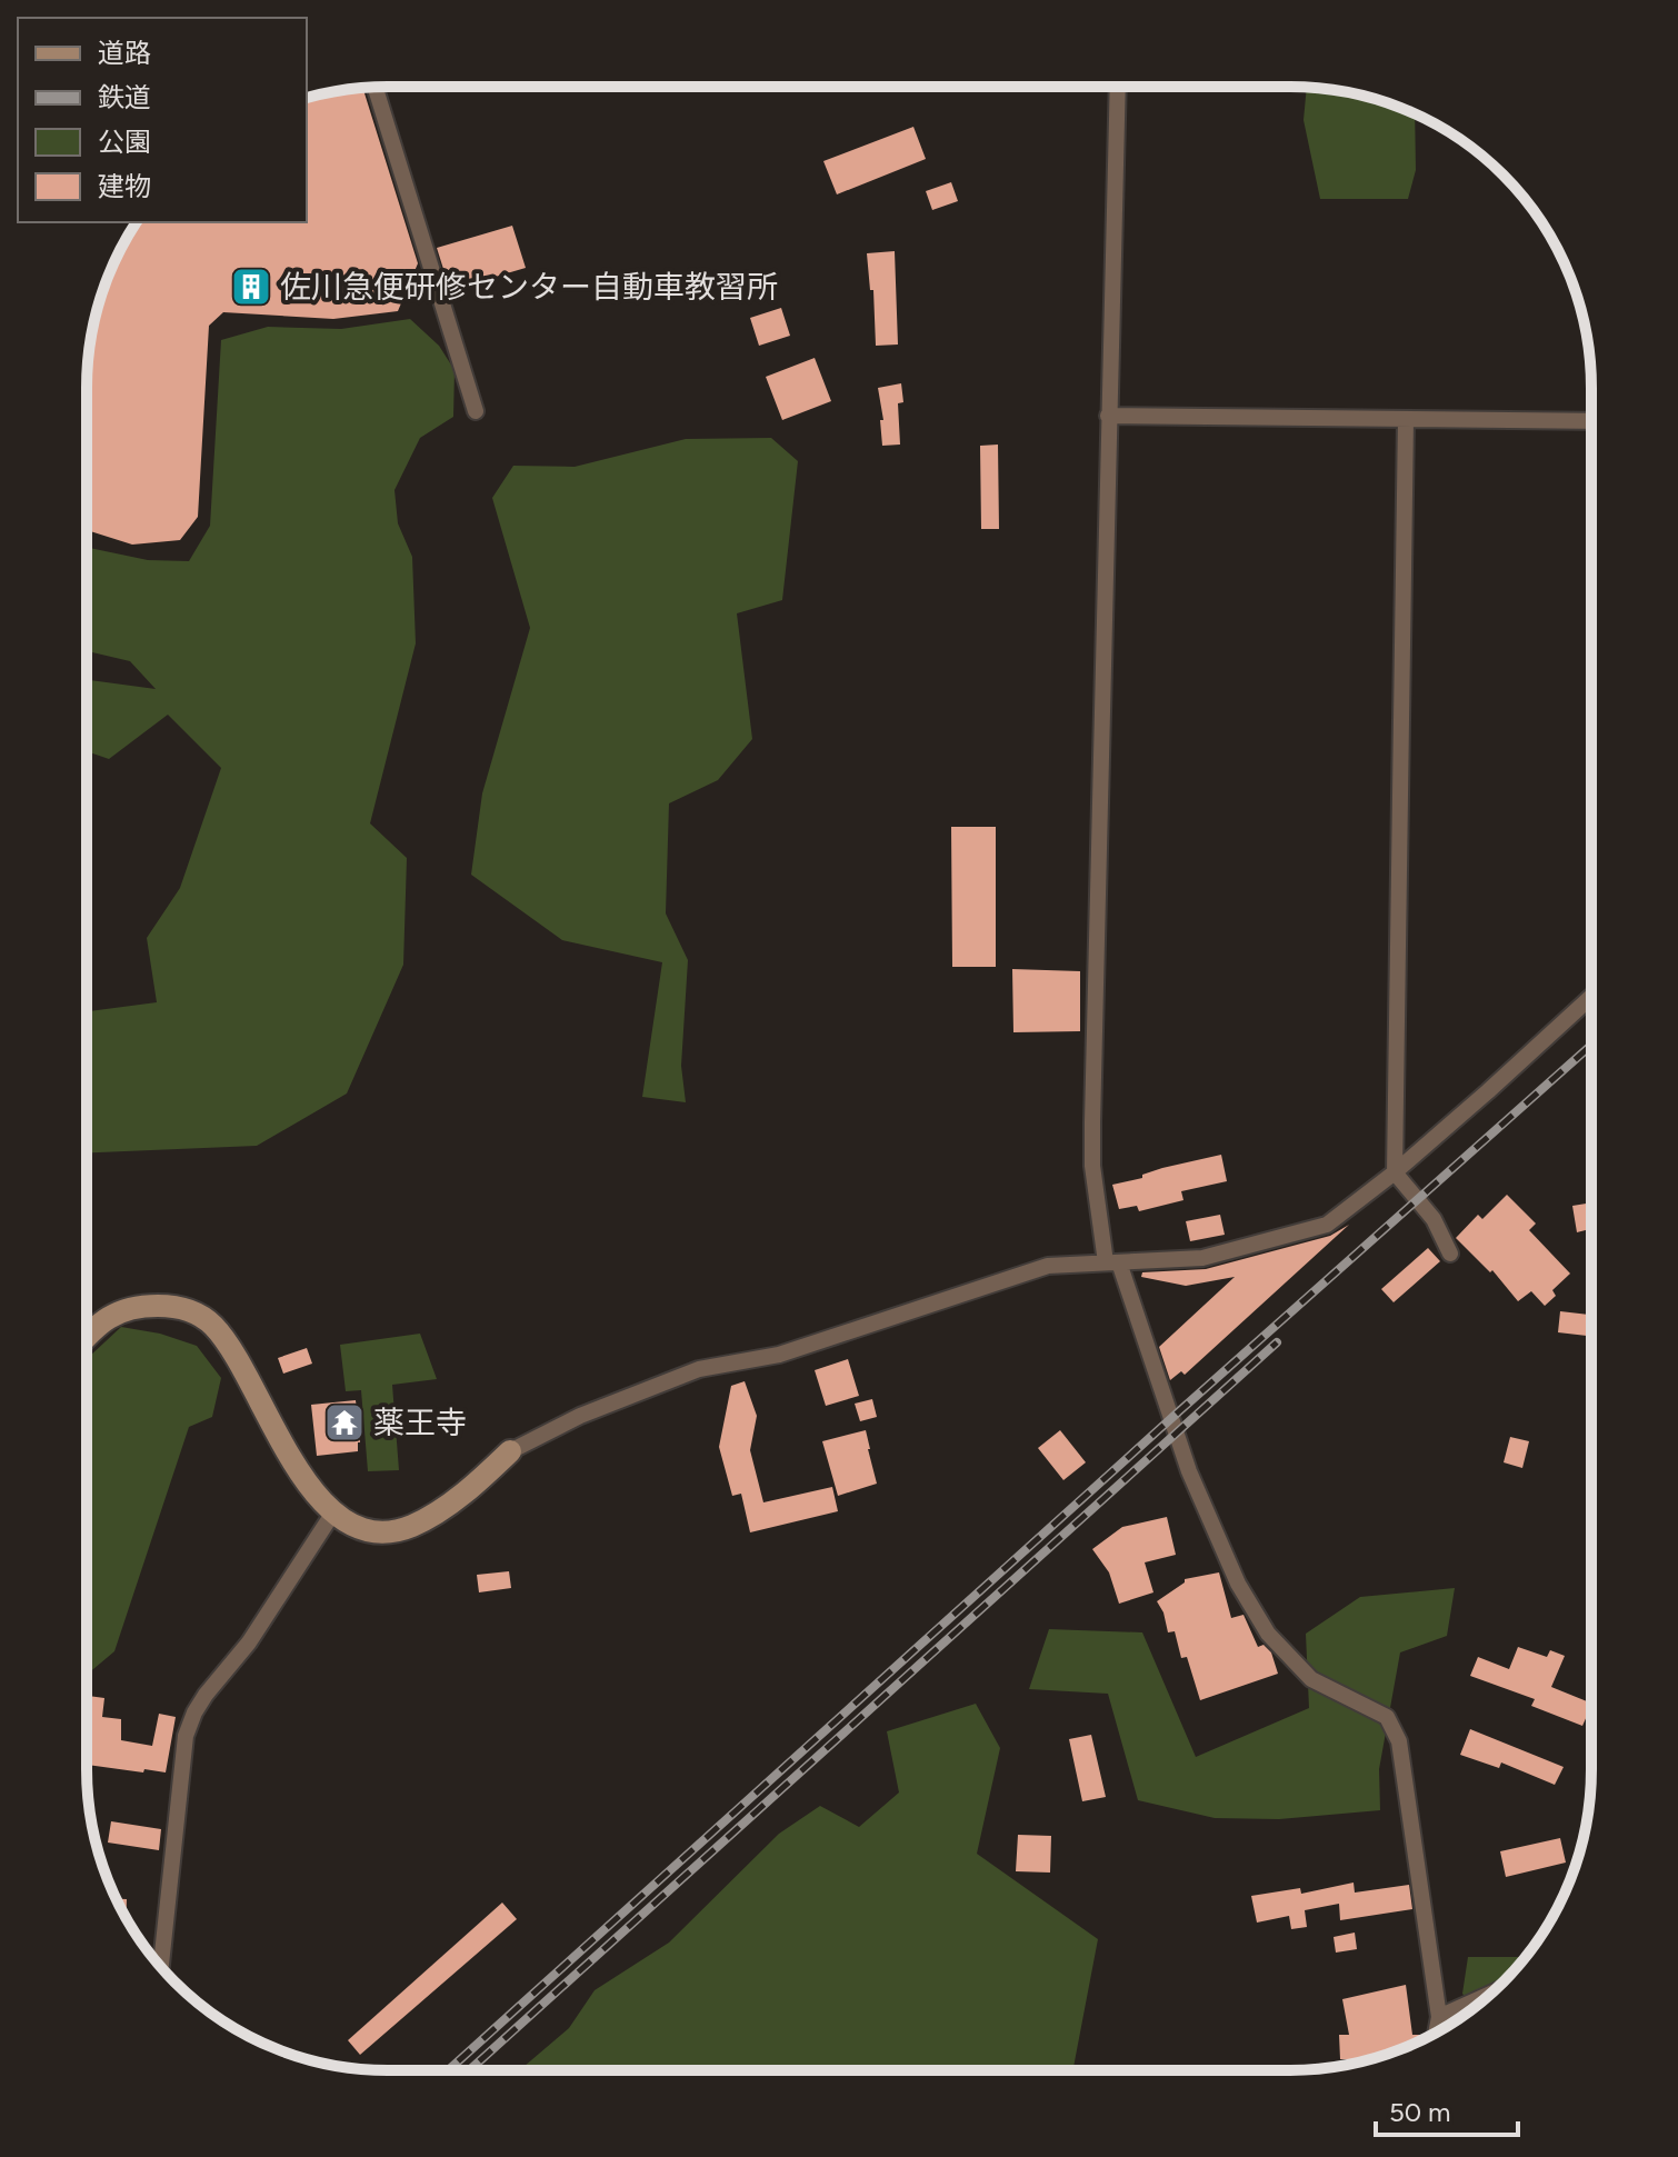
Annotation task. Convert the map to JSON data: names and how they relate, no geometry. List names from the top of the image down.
{
  "places": {
    "building": ["佐川急便研修センター自動車教習所"],
    "temple": ["薬王寺"]
  },
  "legend": [
    "道路",
    "鉄道",
    "公園",
    "建物"
  ],
  "scale_bar": "50 m"
}
